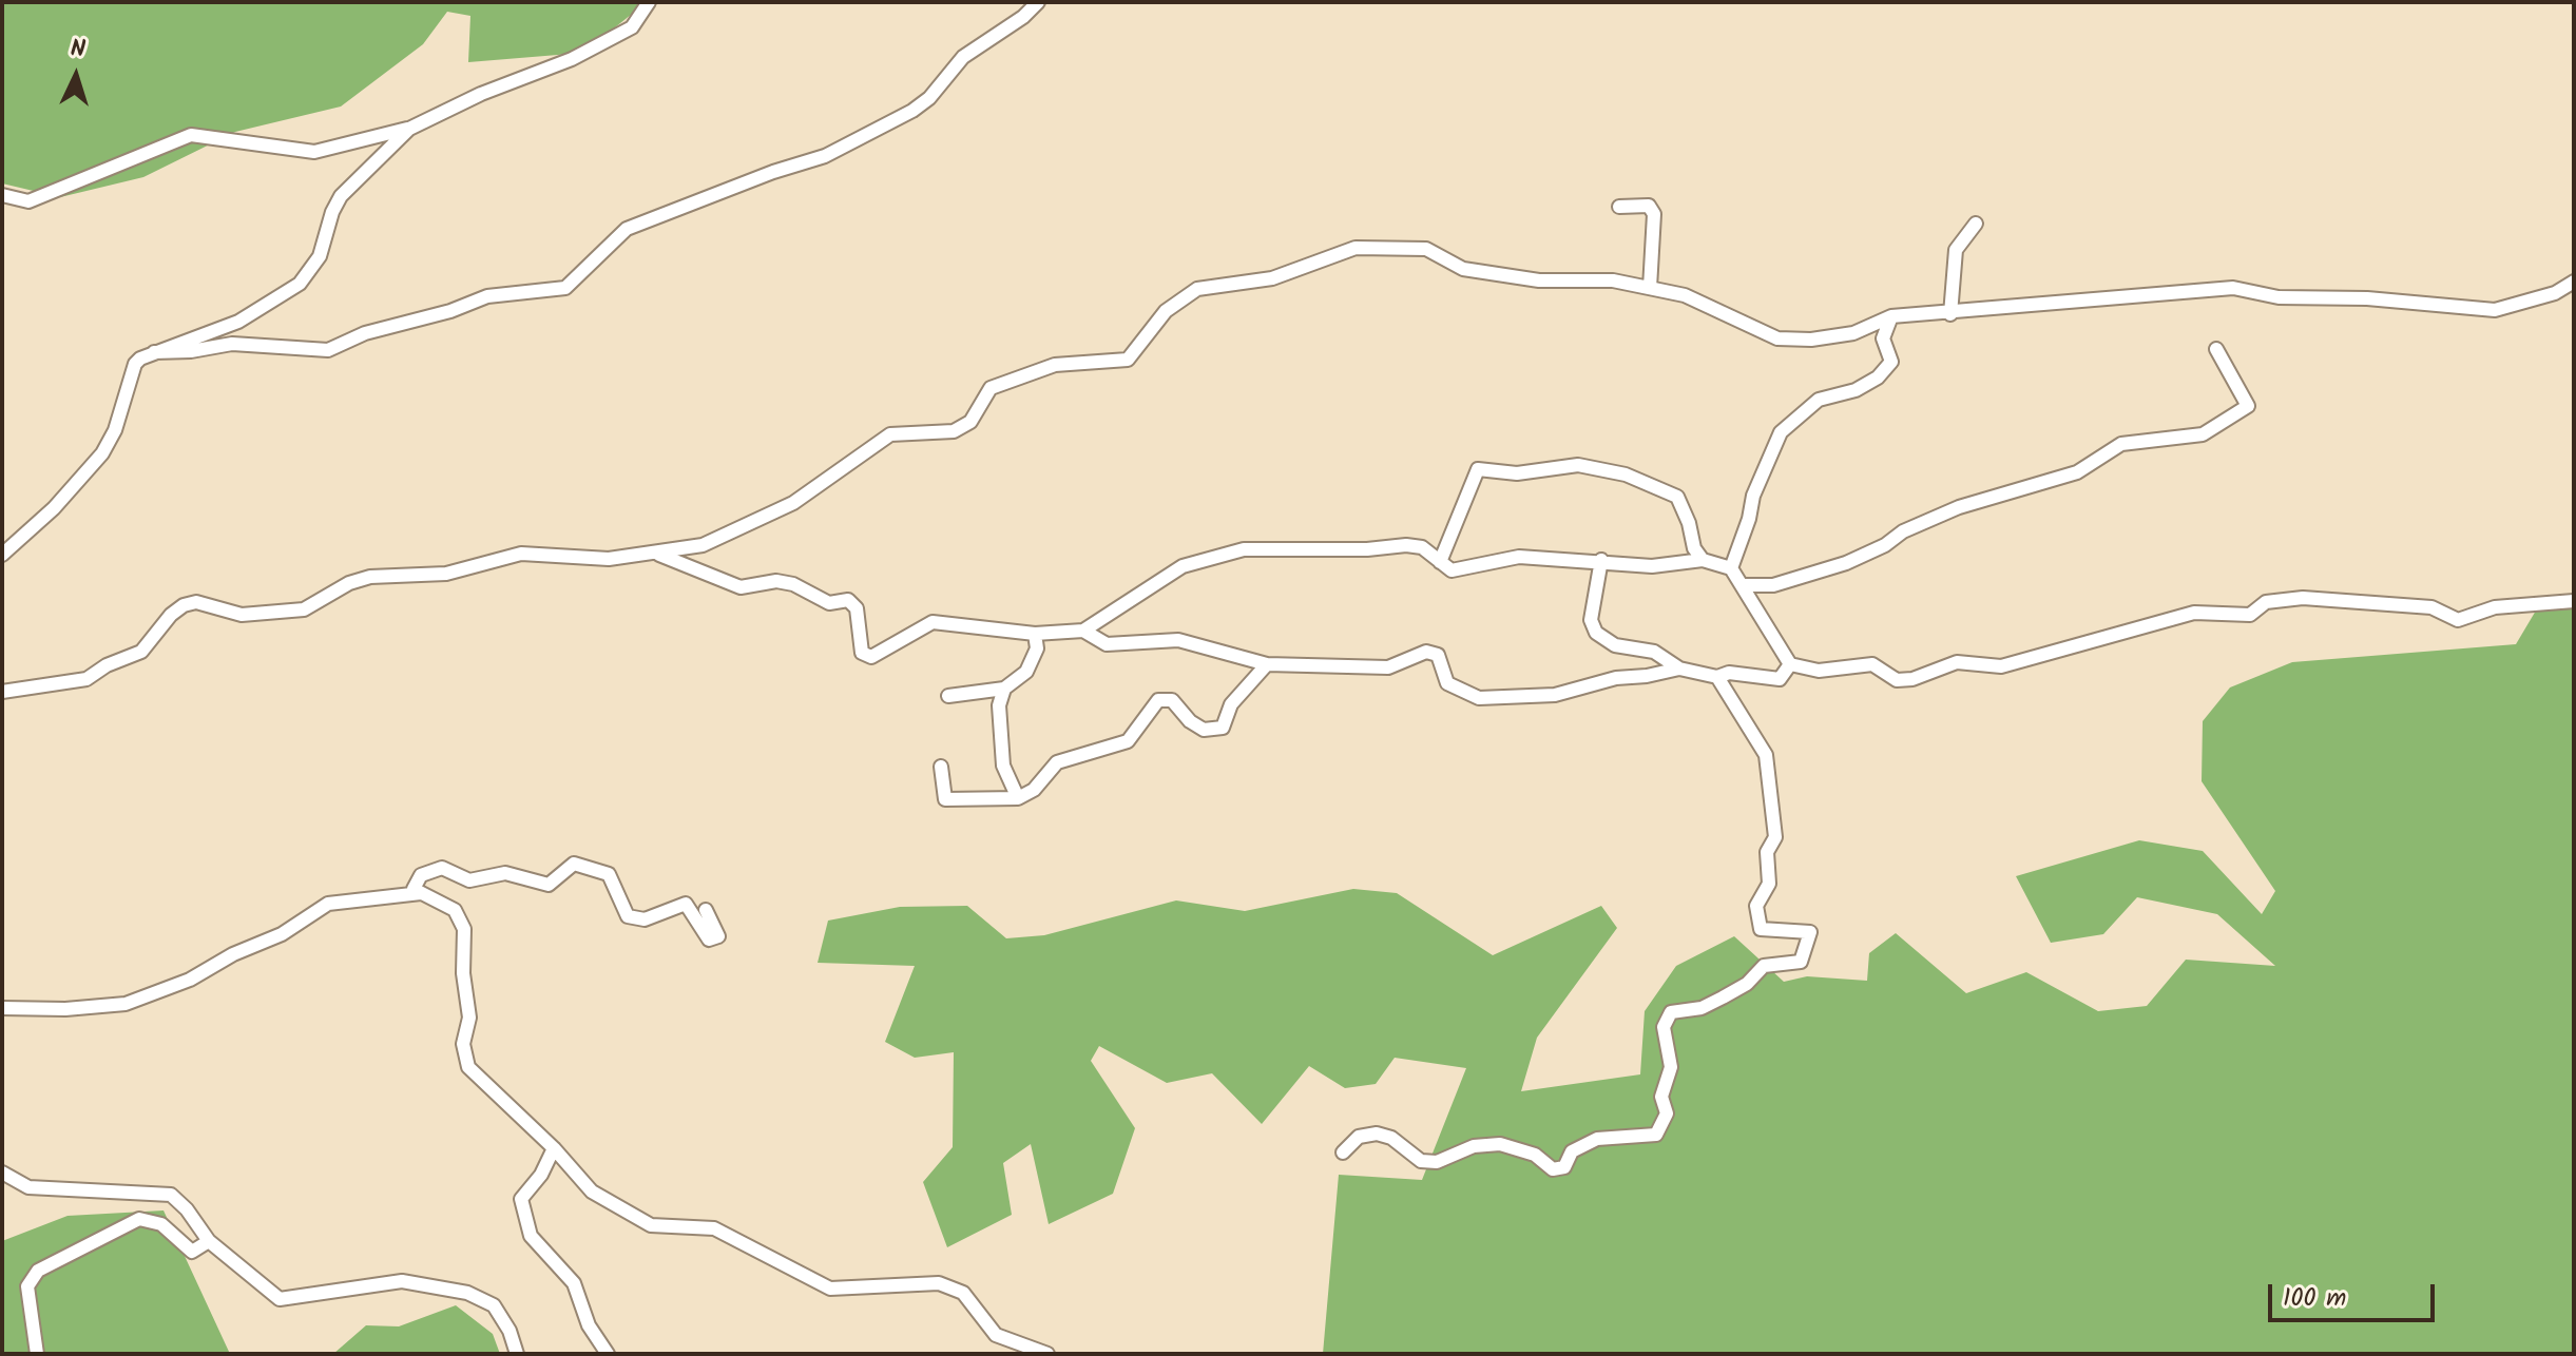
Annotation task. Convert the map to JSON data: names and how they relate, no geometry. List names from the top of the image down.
{
  "scale_bar": "100 m",
  "north": "top"
}
